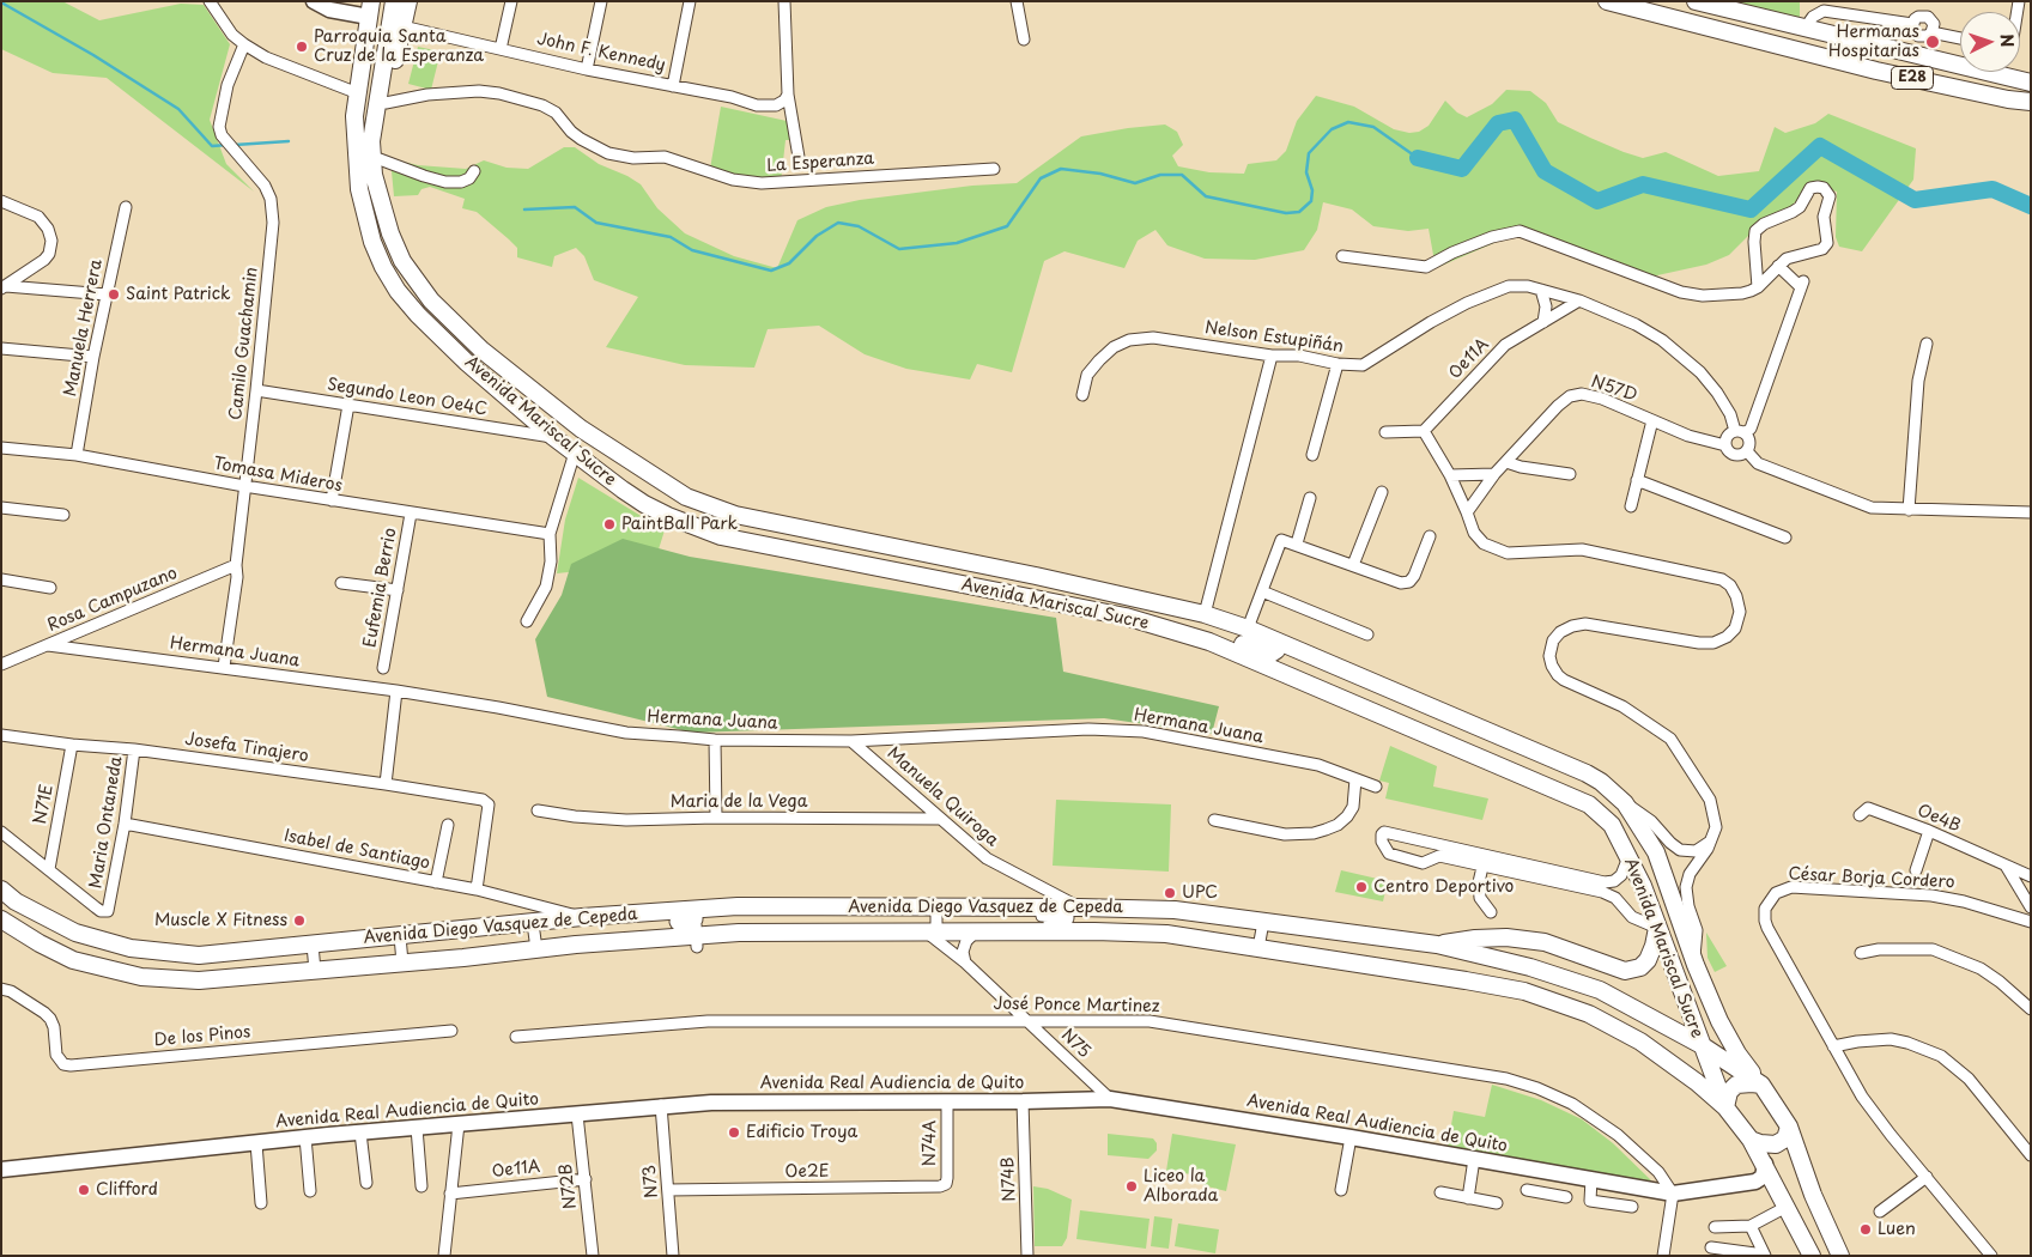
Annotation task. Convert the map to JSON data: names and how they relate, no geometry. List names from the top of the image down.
{
  "streets": {
    "main road": [
      "E28",
      "Avenida Mariscal Sucre",
      "Avenida Diego Vasquez de Cepeda",
      "Avenida Real Audiencia de Quito"
    ],
    "street": [
      "John F. Kennedy",
      "La Esperanza",
      "Manuela Herrera",
      "Nelson Estupiñán",
      "Camilo Guachamin",
      "Oe11A",
      "N57D",
      "Segundo Leon Oe4C",
      "Tomasa Mideros",
      "Eufemia Berrio",
      "Rosa Campuzano",
      "Hermana Juana",
      "Josefa Tinajero",
      "Manuela Quiroga",
      "Maria de la Vega",
      "N71E",
      "Oe4B",
      "Maria Ontaneda",
      "Isabel de Santiago",
      "César Borja Cordero",
      "José Ponce Martinez",
      "De los Pinos",
      "N75",
      "N74A",
      "Oe2E",
      "N74B",
      "N73",
      "N72B"
    ]
  },
  "crossings": [
    ["John F. Kennedy", "Avenida Mariscal Sucre"],
    ["La Esperanza", "Avenida Mariscal Sucre"],
    ["Manuela Herrera", "Tomasa Mideros"],
    ["Nelson Estupiñán", "Oe11A"],
    ["Nelson Estupiñán", "N57D"],
    ["Camilo Guachamin", "Segundo Leon Oe4C"],
    ["Camilo Guachamin", "Tomasa Mideros"],
    ["Camilo Guachamin", "Rosa Campuzano"],
    ["Camilo Guachamin", "Hermana Juana"],
    ["Oe11A", "N72B"],
    ["Segundo Leon Oe4C", "Avenida Mariscal Sucre"],
    ["Avenida Mariscal Sucre", "Avenida Diego Vasquez de Cepeda"],
    ["Tomasa Mideros", "Eufemia Berrio"],
    ["Rosa Campuzano", "Hermana Juana"],
    ["Hermana Juana", "Manuela Quiroga"],
    ["Josefa Tinajero", "N71E"],
    ["Josefa Tinajero", "Maria Ontaneda"],
    ["Josefa Tinajero", "Isabel de Santiago"],
    ["Manuela Quiroga", "Maria de la Vega"],
    ["Manuela Quiroga", "Avenida Diego Vasquez de Cepeda"],
    ["N71E", "Maria Ontaneda"],
    ["Maria Ontaneda", "Isabel de Santiago"],
    ["Isabel de Santiago", "Avenida Diego Vasquez de Cepeda"],
    ["Avenida Diego Vasquez de Cepeda", "N75"],
    ["Avenida Diego Vasquez de Cepeda", "Avenida Real Audiencia de Quito"],
    ["José Ponce Martinez", "N75"],
    ["José Ponce Martinez", "Avenida Real Audiencia de Quito"],
    ["N75", "Avenida Real Audiencia de Quito"],
    ["Avenida Real Audiencia de Quito", "N74A"],
    ["Avenida Real Audiencia de Quito", "N74B"],
    ["Avenida Real Audiencia de Quito", "N73"],
    ["Avenida Real Audiencia de Quito", "N72B"],
    ["N74A", "Oe2E"],
    ["Oe2E", "N73"]
  ],
  "places": [
    "Hermanas Hospitarias",
    "Parroquia Santa Cruz de la Esperanza",
    "Saint Patrick",
    "PaintBall Park",
    "Centro Deportivo",
    "UPC",
    "Muscle X Fitness",
    "Edificio Troya",
    "Liceo la Alborada",
    "Clifford",
    "Luen"
  ],
  "north": "right"
}
